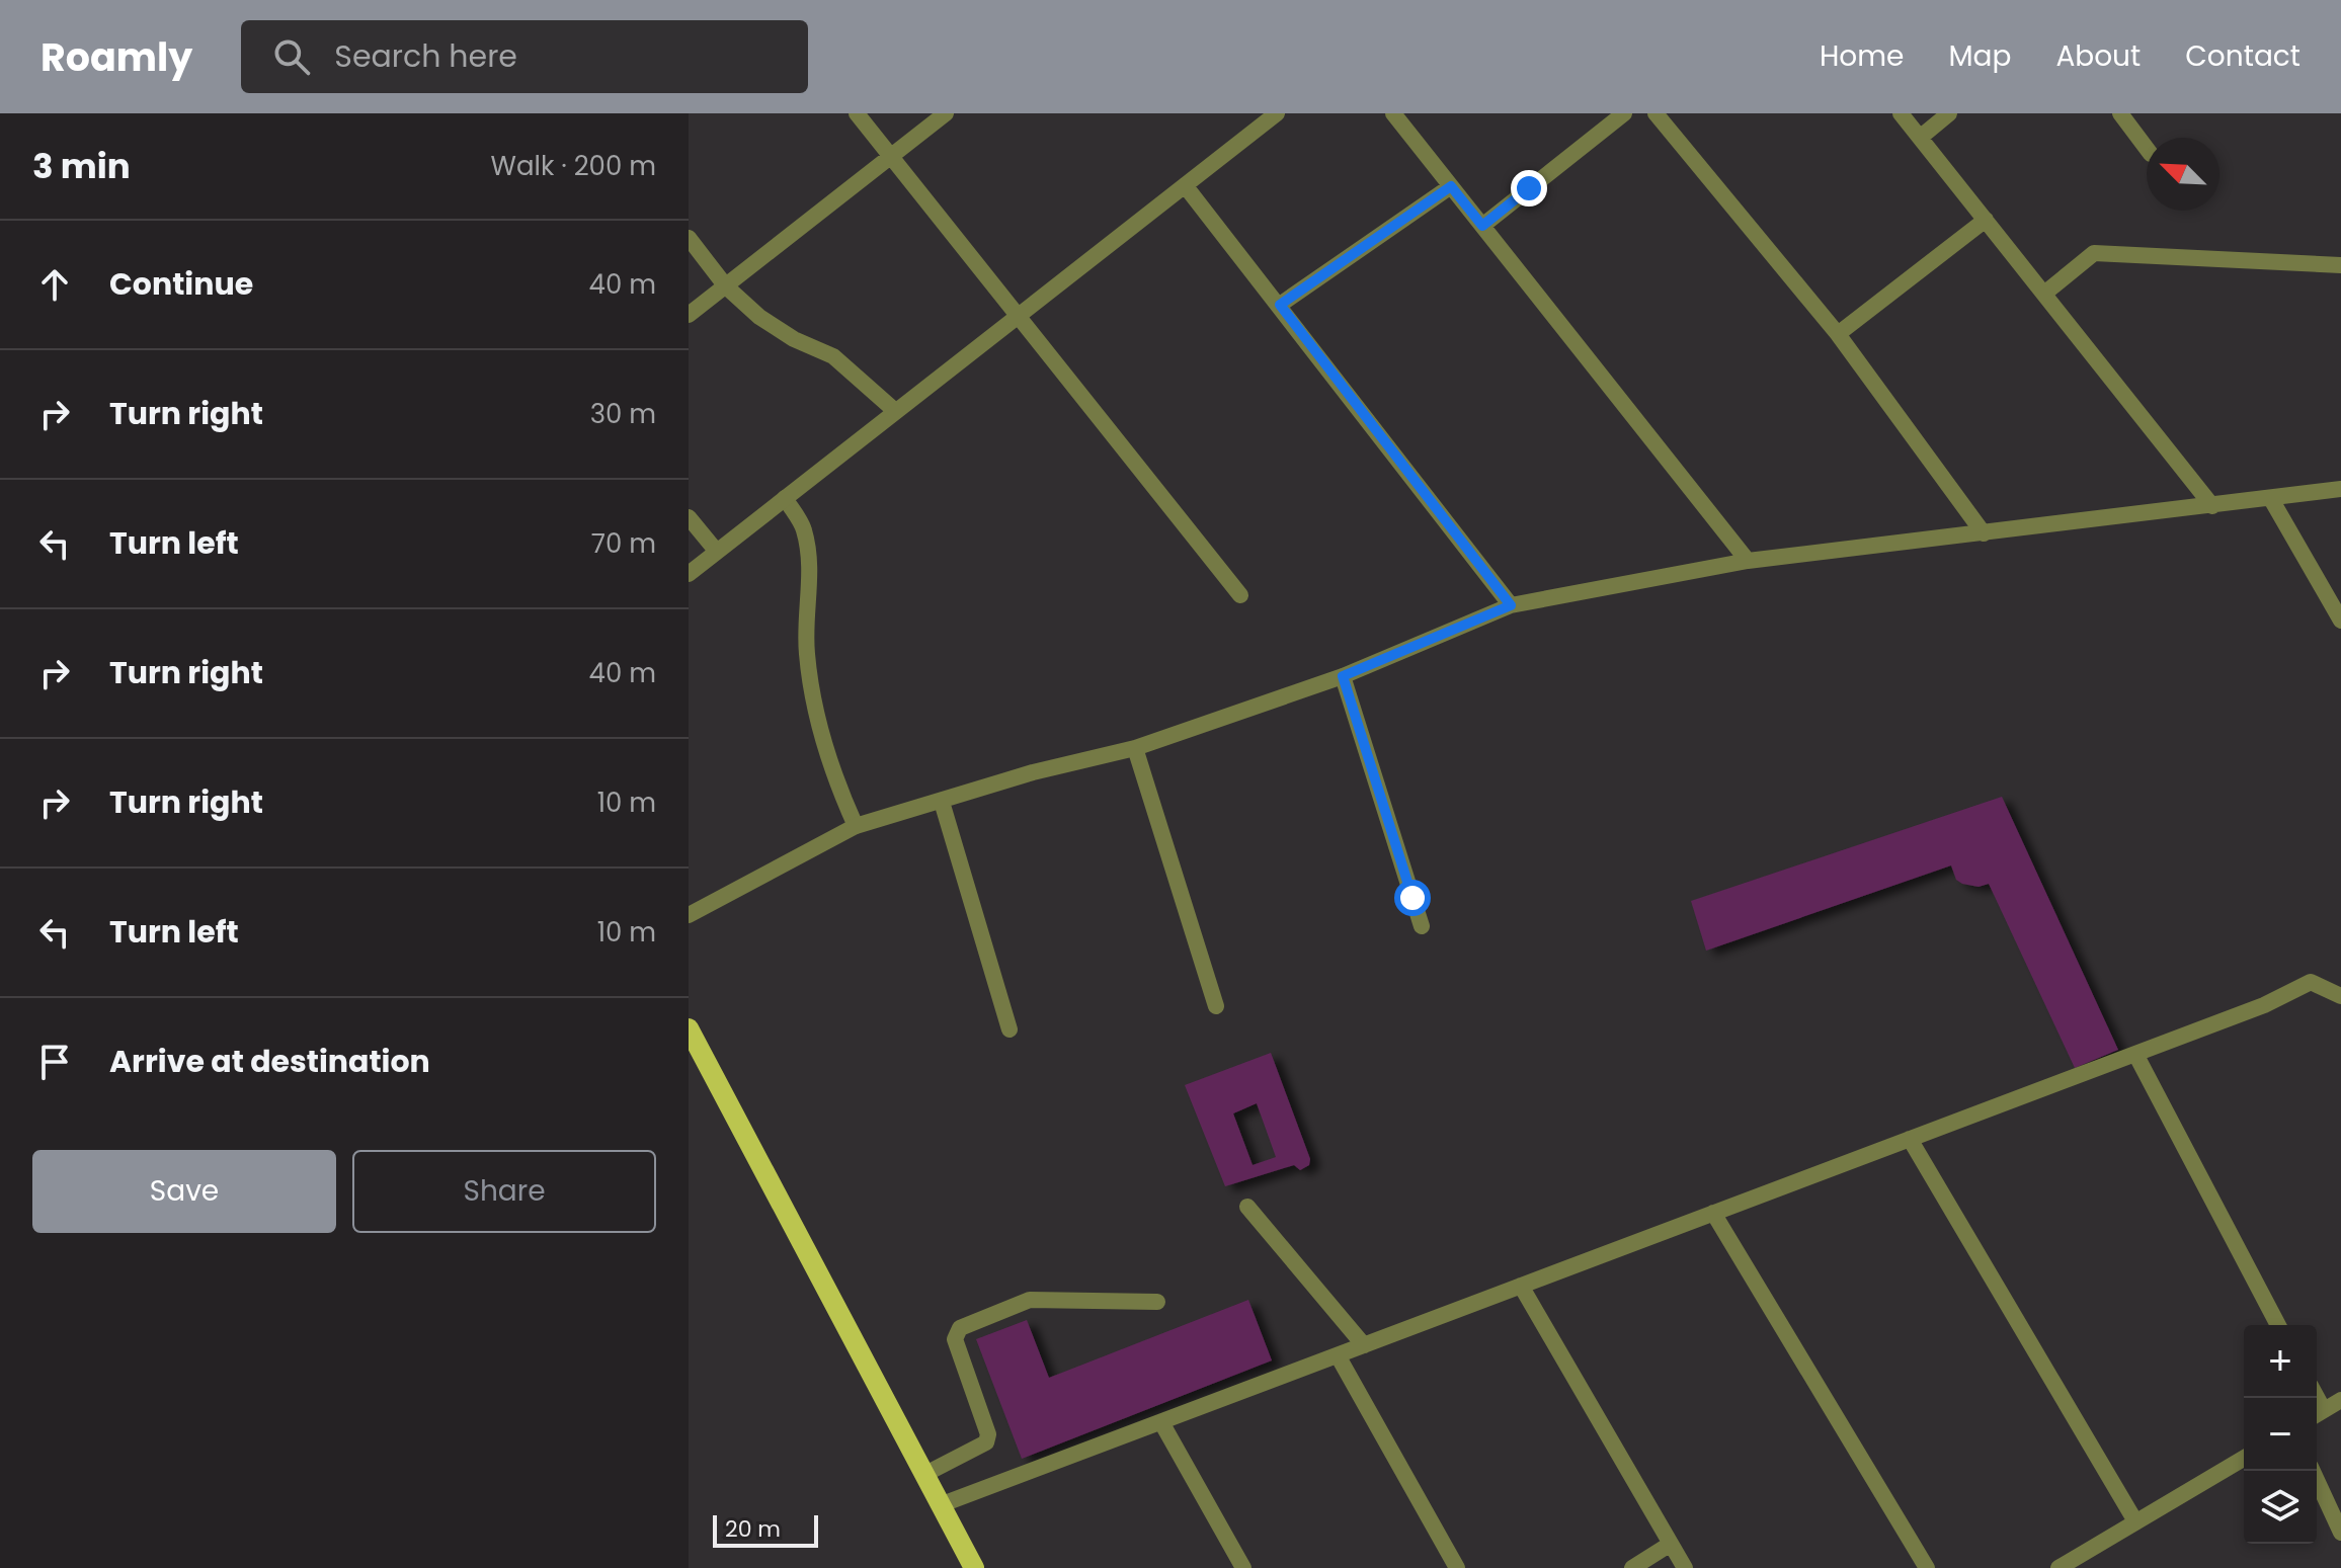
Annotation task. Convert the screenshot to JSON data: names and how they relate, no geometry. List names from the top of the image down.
{
  "scale_bar": "20 m",
  "north": "top left",
  "page": {
    "header": "Roamly",
    "search": "Search here",
    "nav": [
      "Home",
      "Map",
      "About",
      "Contact"
    ],
    "heading": ["3 min", "Walk · 200 m"],
    "list": [
      ["Continue", "40 m"],
      ["Turn right", "30 m"],
      ["Turn left", "70 m"],
      ["Turn right", "40 m"],
      ["Turn right", "10 m"],
      ["Turn left", "10 m"],
      "Arrive at destination"
    ],
    "buttons": ["Save", "Share"],
    "map_buttons": ["+", "−"],
    "scale": "20 m"
  }
}
